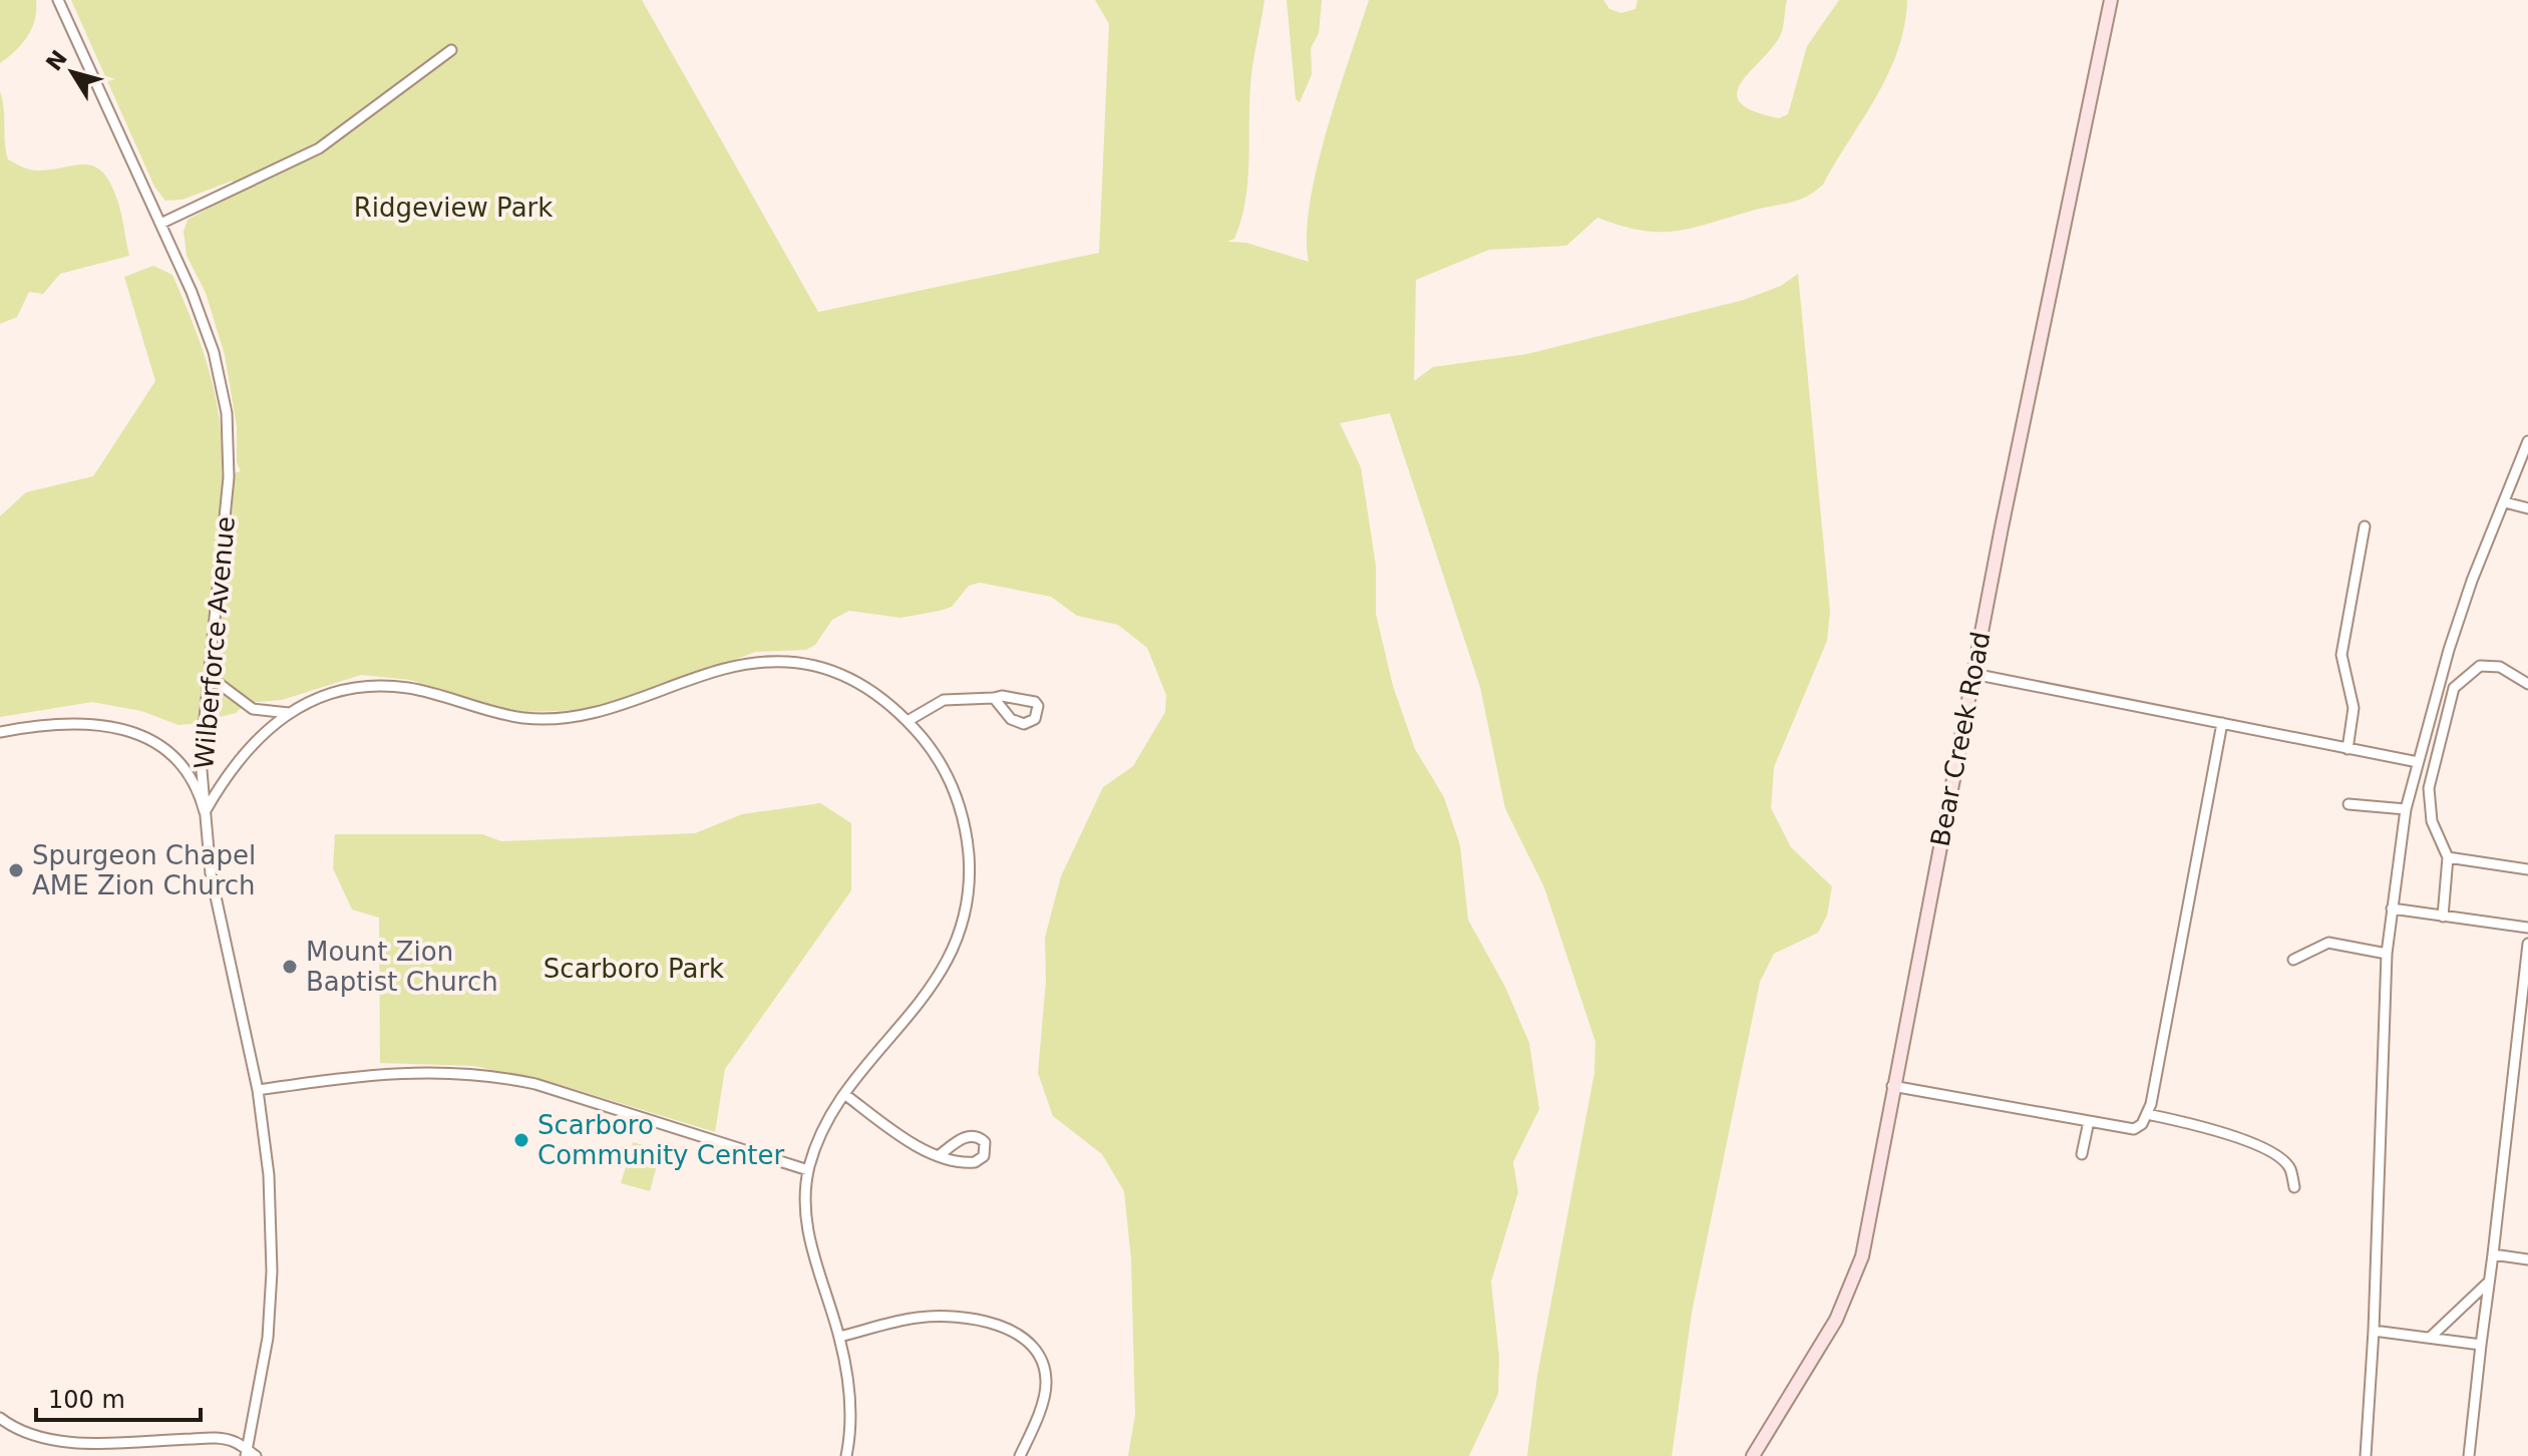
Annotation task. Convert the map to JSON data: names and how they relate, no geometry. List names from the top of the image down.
{
  "streets": {
    "street": ["Wilberforce Avenue", "Bear Creek Road"]
  },
  "parks": ["Ridgeview Park", "Scarboro Park"],
  "places": ["Spurgeon Chapel AME Zion Church", "Mount Zion Baptist Church", "Scarboro Community Center"],
  "scale_bar": "100 m",
  "north": "top left"
}
